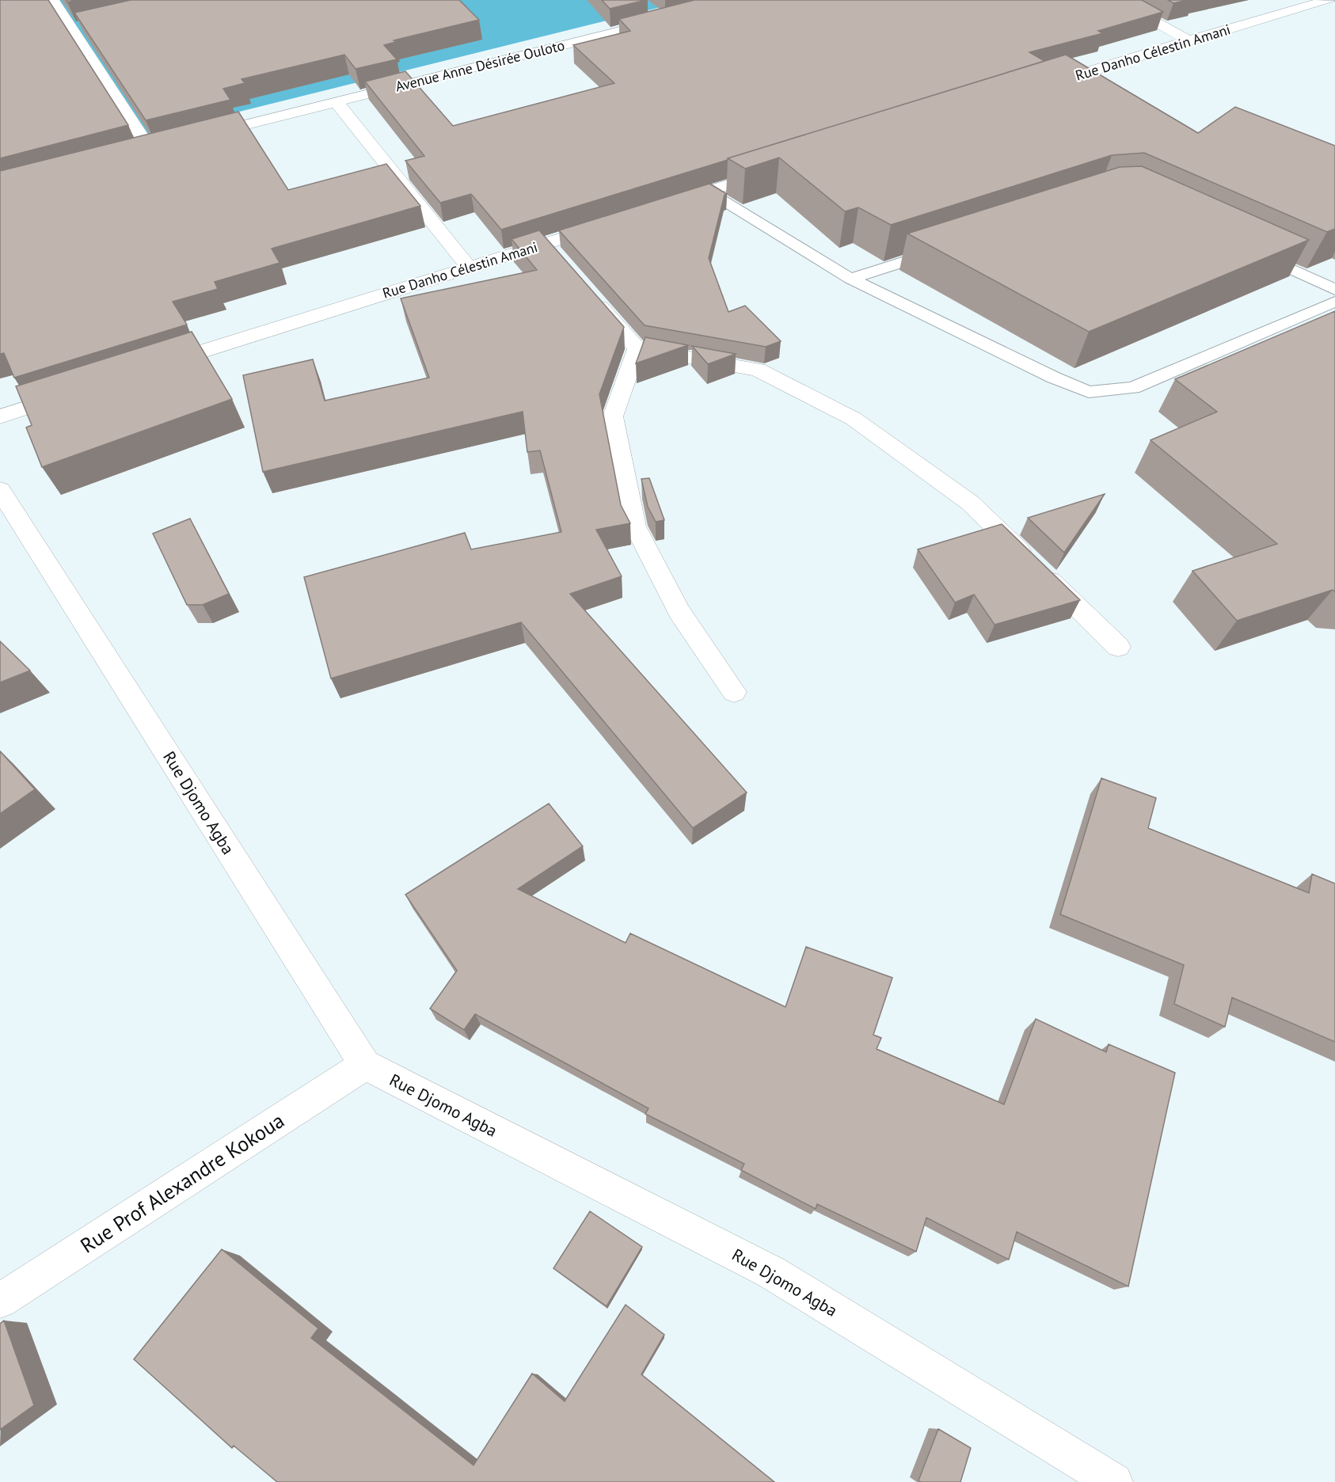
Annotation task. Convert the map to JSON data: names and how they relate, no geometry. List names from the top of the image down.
{
  "streets": {
    "street": [
      "Rue Danho Célestin Amani",
      "Avenue Anne Désirée Ouloto",
      "Rue Djomo Agba",
      "Rue Prof Alexandre Kokoua"
    ]
  },
  "crossings": [
    ["Rue Djomo Agba", "Rue Prof Alexandre Kokoua"]
  ]
}
